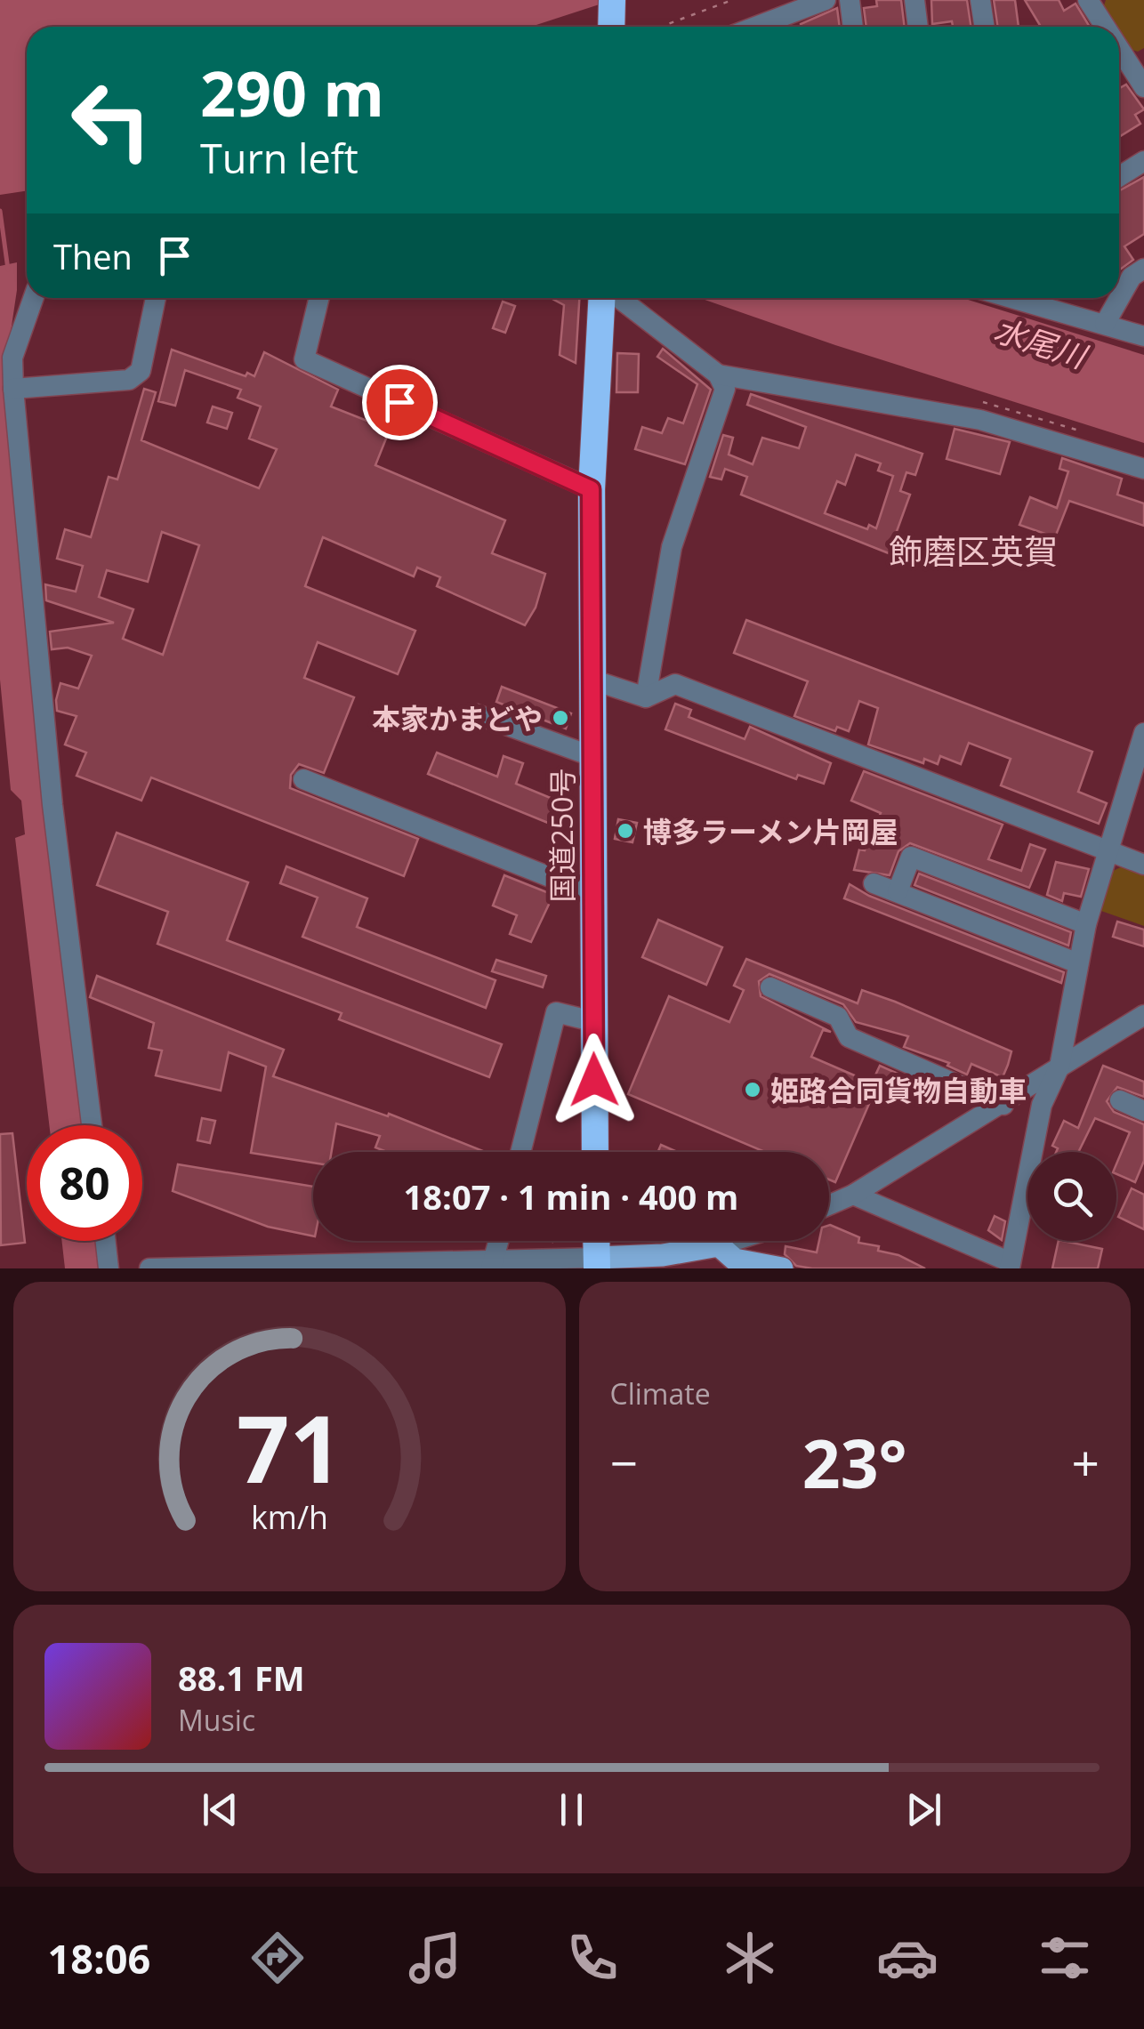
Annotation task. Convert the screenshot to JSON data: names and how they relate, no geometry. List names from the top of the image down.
{
  "streets": {
    "highway": ["国道250号"]
  },
  "districts": ["飾磨区英賀"],
  "water": ["水尾川"],
  "places": ["本家かまどや", "博多ラーメン片岡屋", "姫路合同貨物自動車"],
  "page": {
    "turn": ["290 m", "Turn left"],
    "then": "Then",
    "limit": "80",
    "trip": "18:07 · 1 min · 400 m",
    "tile": "Climate",
    "heat": ["−", "23°", "+"],
    "song": ["88.1 FM", "Music"],
    "tabs": "18:06",
    "gauge": ["71", "km/h"]
  }
}
